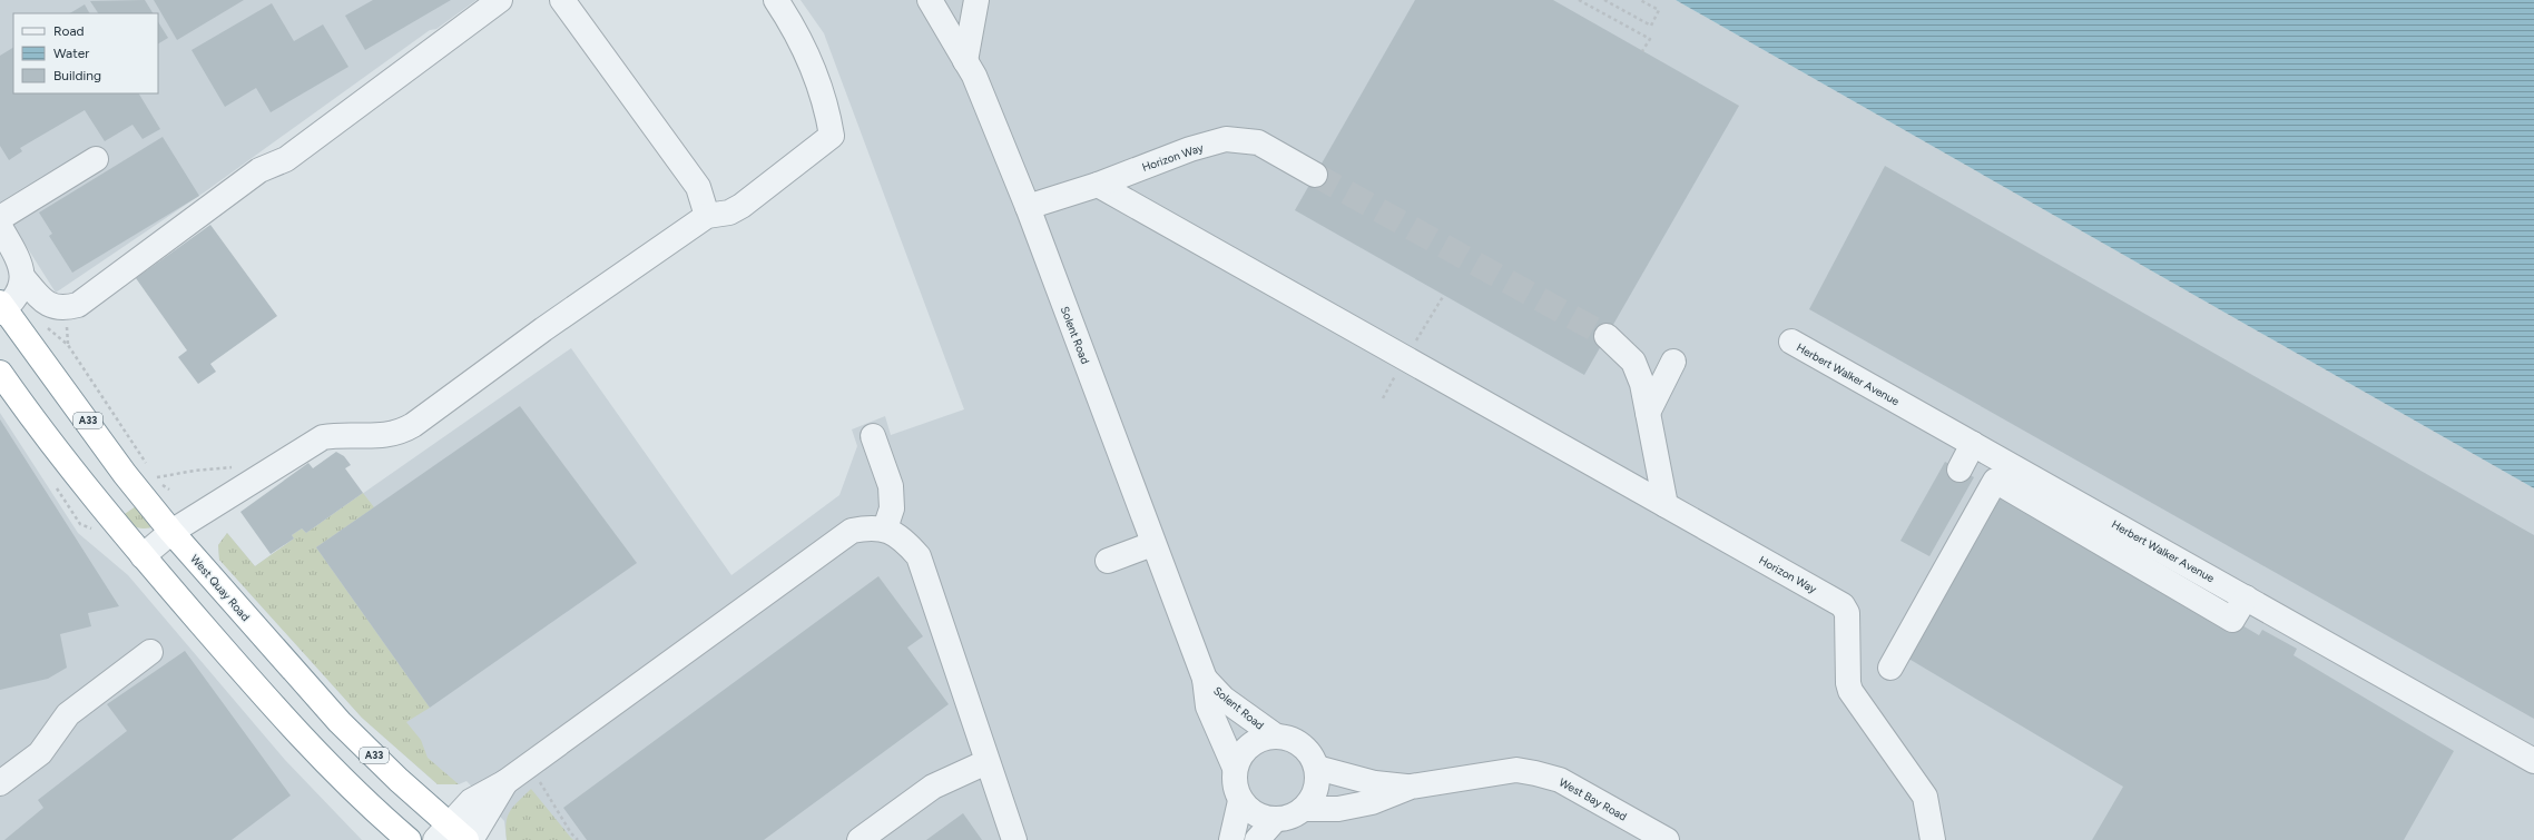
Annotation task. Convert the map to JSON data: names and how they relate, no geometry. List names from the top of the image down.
{
  "streets": {
    "highway": ["A33", "West Quay Road"],
    "street": [
      "Horizon Way",
      "Solent Road",
      "Herbert Walker Avenue",
      "West Bay Road"
    ]
  },
  "crossings": [
    ["Horizon Way", "Solent Road"],
    ["Solent Road", "West Bay Road"]
  ],
  "legend": ["Road", "Water", "Building"]
}
